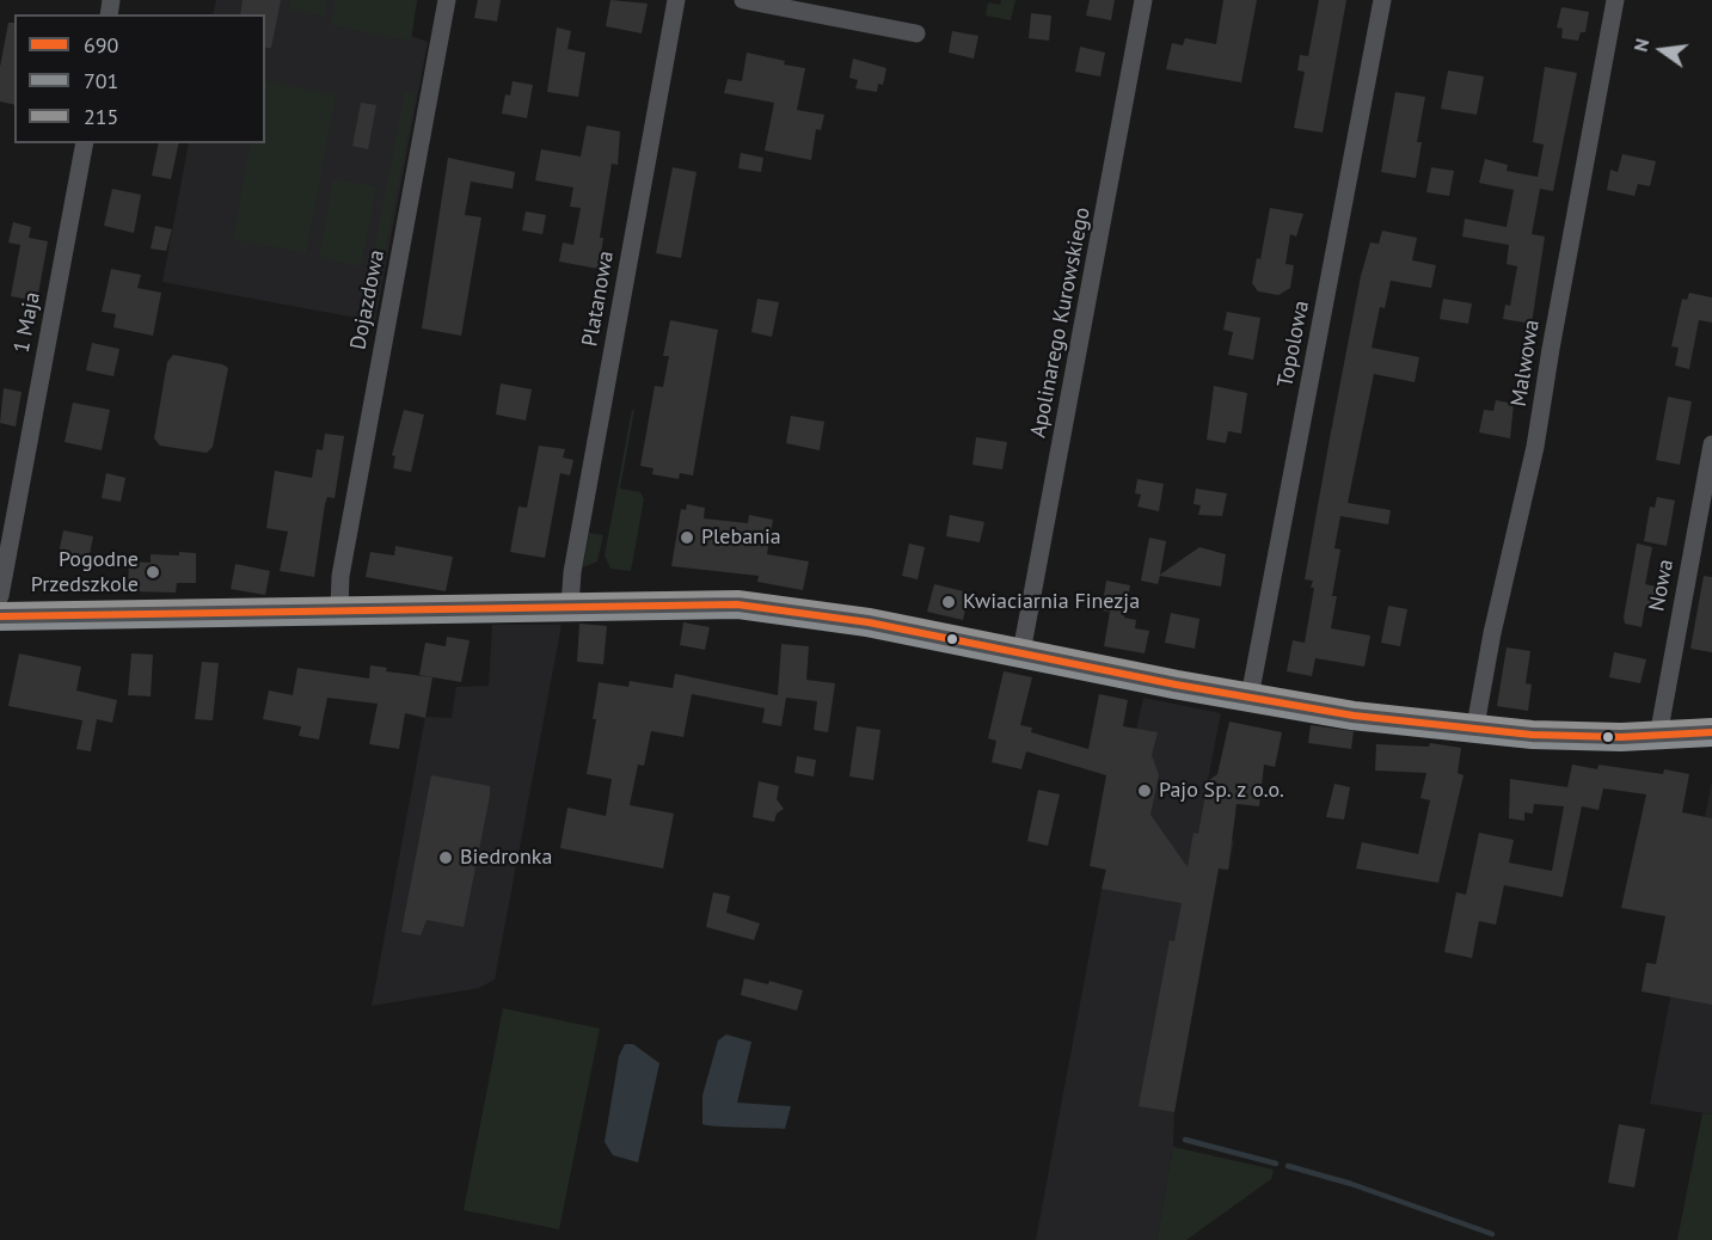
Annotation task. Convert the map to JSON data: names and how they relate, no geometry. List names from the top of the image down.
{
  "streets": {
    "street": [
      "Platanowa",
      "Dojazdowa",
      "1 Maja",
      "Apolinarego Kurowskiego",
      "Topolowa",
      "Malwowa",
      "Nowa"
    ]
  },
  "places": [
    "Plebania",
    "Pogodne Przedszkole",
    "Kwiaciarnia Finezja",
    "Pajo Sp. z o.o.",
    "Biedronka"
  ],
  "lines": ["transit line 215", "transit line 690", "transit line 701"],
  "legend": ["690", "701", "215"],
  "north": "left"
}
